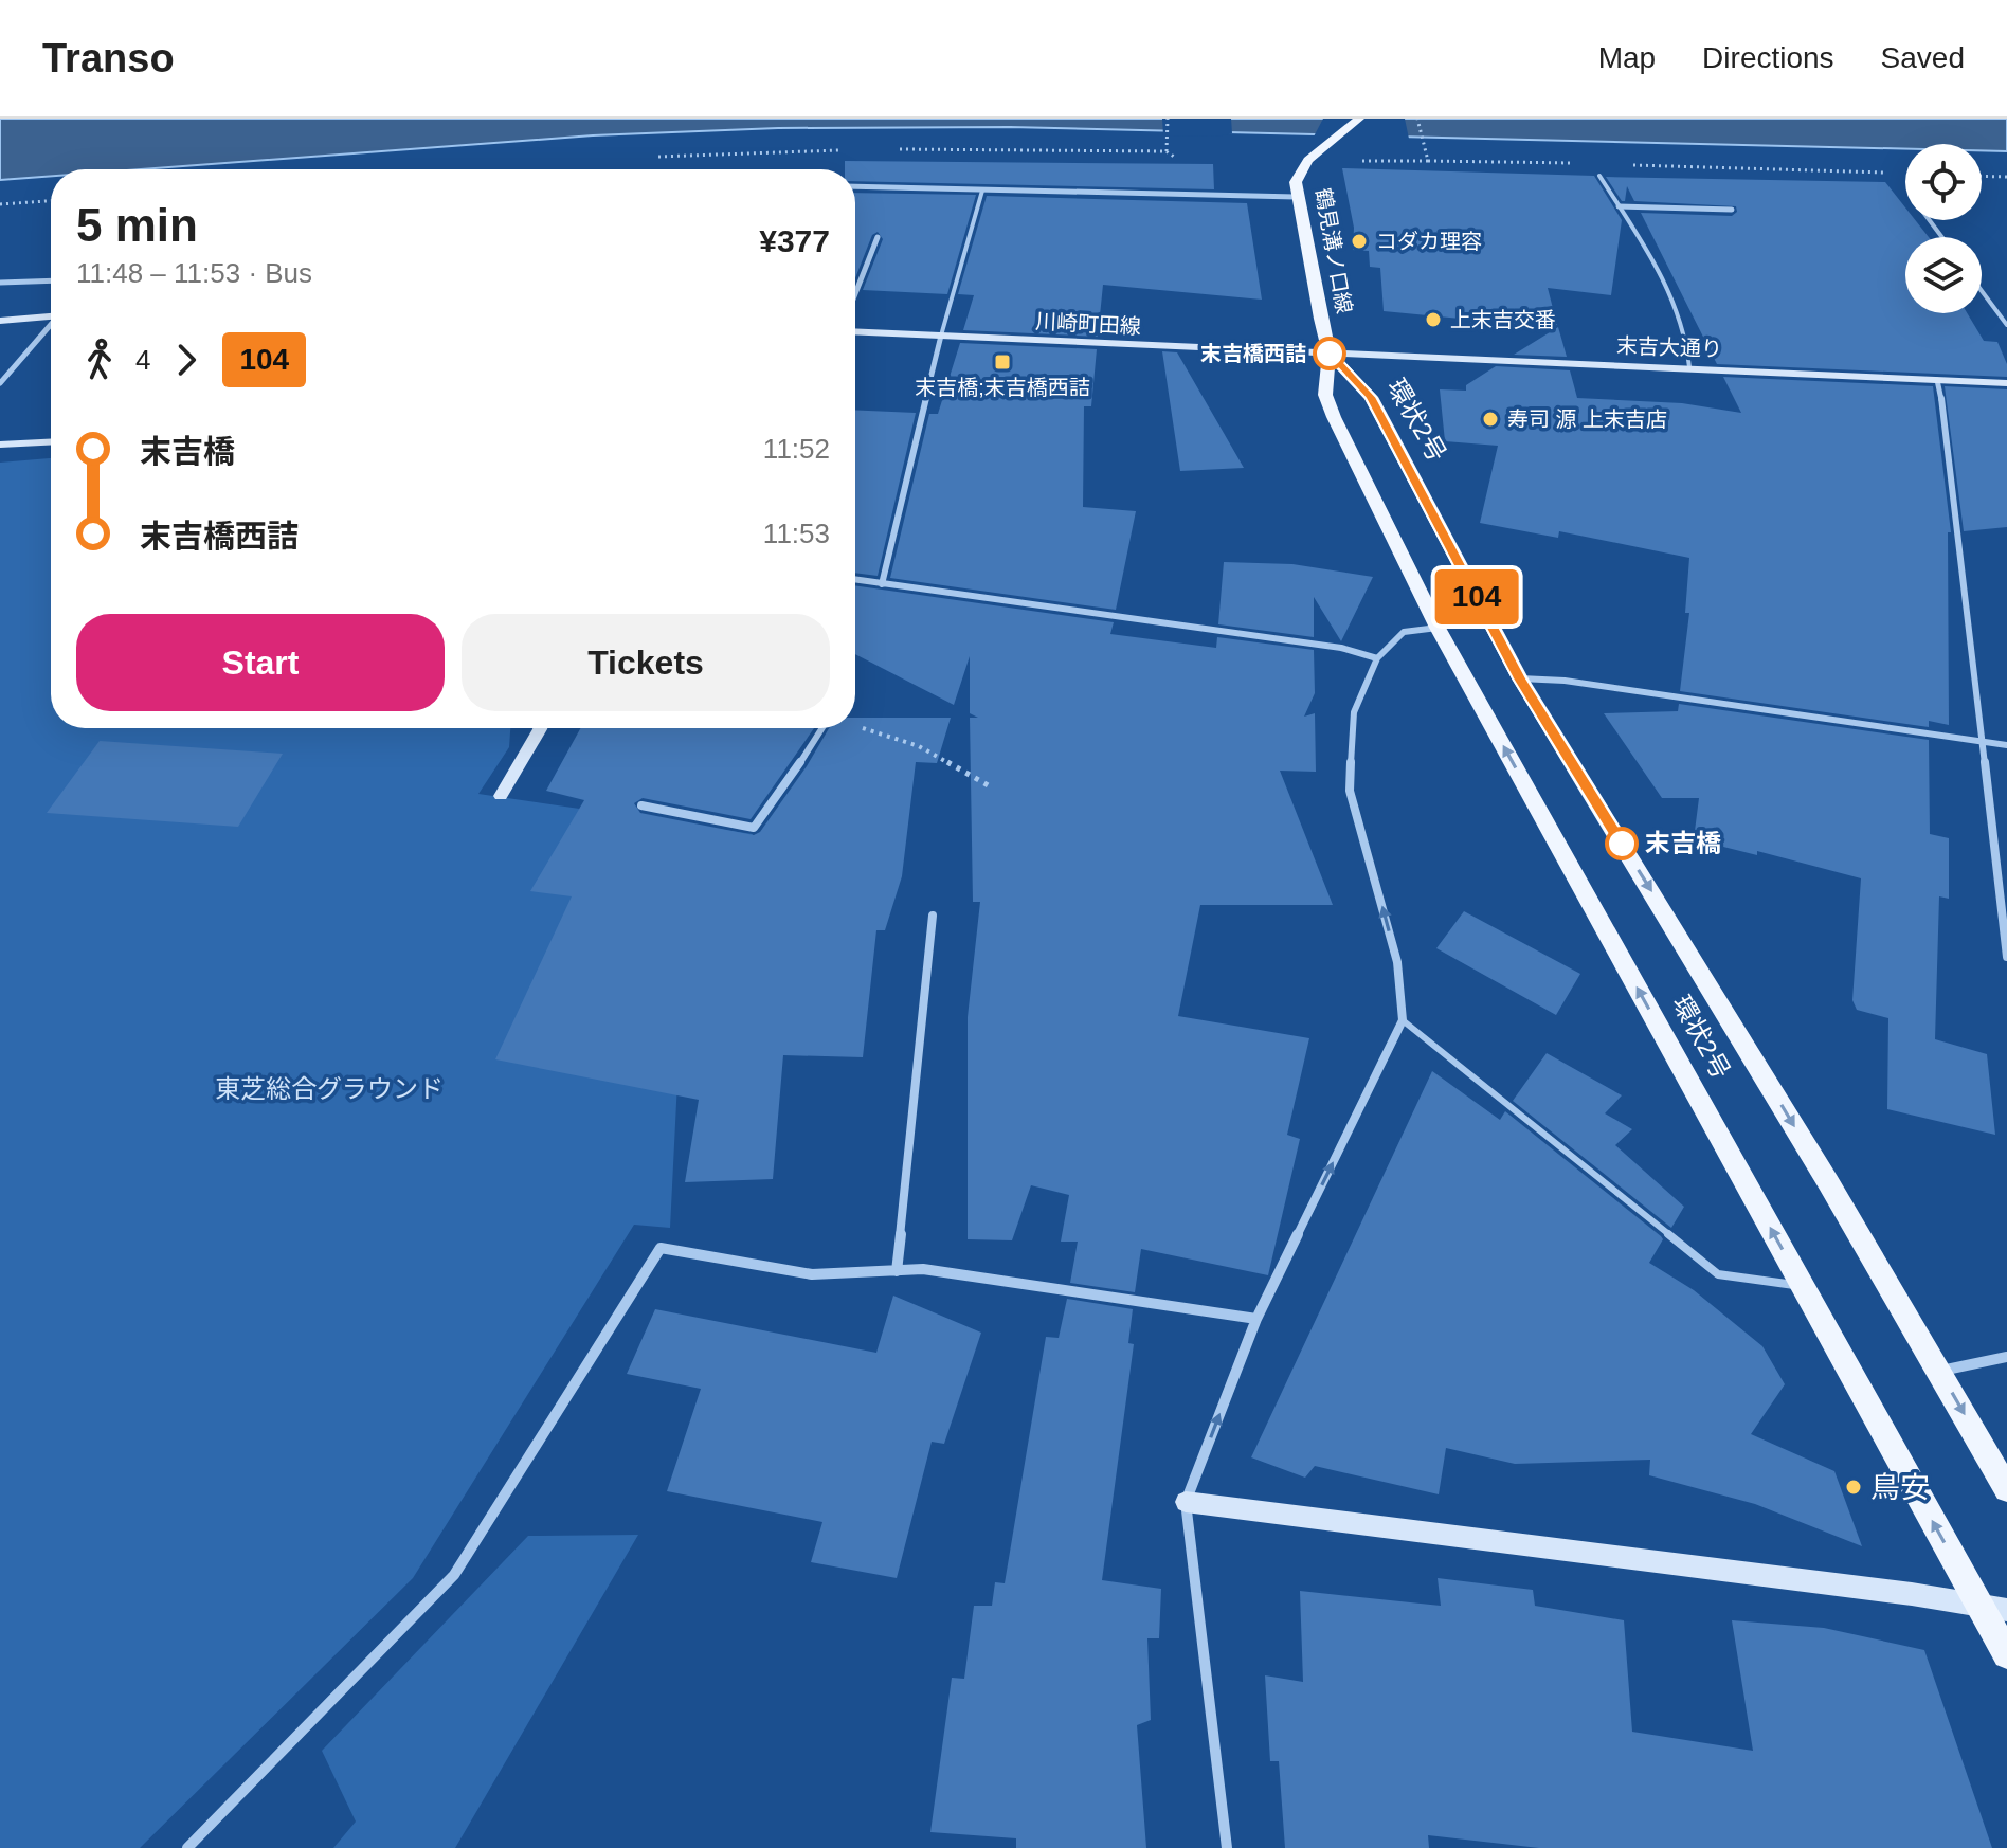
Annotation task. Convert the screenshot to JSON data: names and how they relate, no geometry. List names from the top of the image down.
{
  "streets": {
    "main road": ["鶴見溝ノ口線", "環状2号"],
    "street": ["川崎町田線", "末吉大通り"]
  },
  "crossings": [
    ["鶴見溝ノ口線", "川崎町田線"],
    ["鶴見溝ノ口線", "末吉大通り"],
    ["鶴見溝ノ口線", "環状2号"],
    ["川崎町田線", "末吉大通り"],
    ["川崎町田線", "環状2号"],
    ["末吉大通り", "環状2号"]
  ],
  "parks": ["東芝総合グラウンド"],
  "places": {
    "other": [
      "コダカ理容",
      "上末吉交番",
      "末吉橋西詰",
      "寿司 源 上末吉店",
      "末吉橋",
      "鳥安"
    ],
    "transit": ["末吉橋;末吉橋西詰"]
  },
  "lines": ["bus line 104"],
  "page": {
    "header": "Transo",
    "nav": ["Map", "Directions", "Saved"],
    "on_map": "104",
    "heading": ["5 min", "11:48 – 11:53 · Bus", "¥377"],
    "legs": ["4", "104"],
    "list": [
      {
        "name": "末吉橋",
        "value": "11:52"
      },
      {
        "name": "末吉橋西詰",
        "value": "11:53"
      }
    ],
    "buttons": ["Start", "Tickets"]
  }
}
